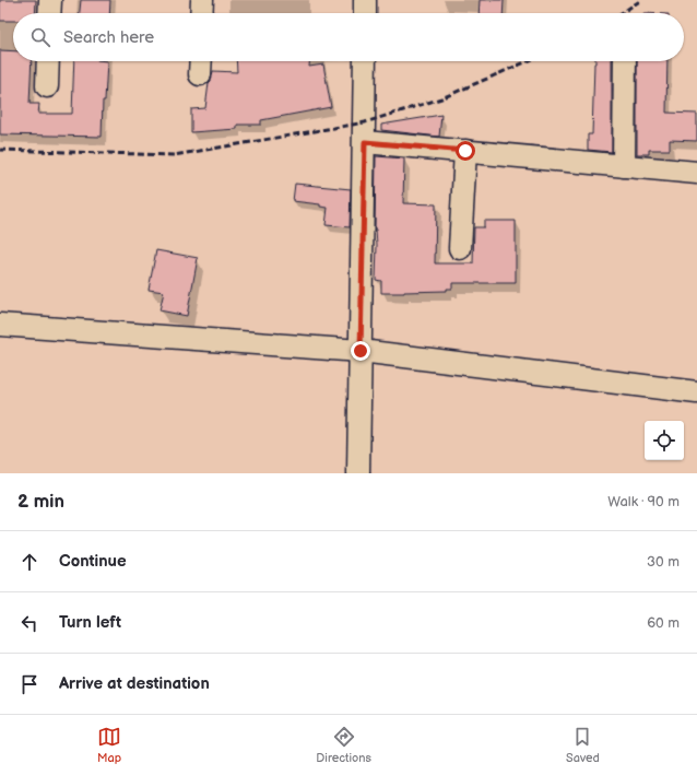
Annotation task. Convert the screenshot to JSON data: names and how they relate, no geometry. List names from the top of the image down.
{
  "page": {
    "search": "Search here",
    "heading": ["2 min", "Walk · 90 m"],
    "list": [
      ["Continue", "30 m"],
      ["Turn left", "60 m"],
      "Arrive at destination"
    ],
    "nav": ["Map", "Directions", "Saved"]
  }
}
